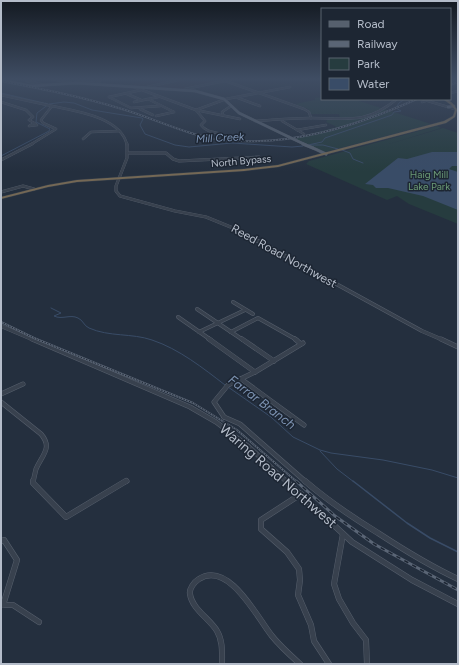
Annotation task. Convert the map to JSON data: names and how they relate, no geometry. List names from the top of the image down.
{
  "streets": {
    "highway": ["North Bypass"],
    "street": ["Reed Road Northwest", "Waring Road Northwest"]
  },
  "crossings": [
    ["North Bypass", "Reed Road Northwest"]
  ],
  "water": ["Mill Creek", "Farrar Branch"],
  "parks": ["Haig Mill Lake Park"],
  "legend": [
    "Road",
    "Railway",
    "Park",
    "Water"
  ]
}
